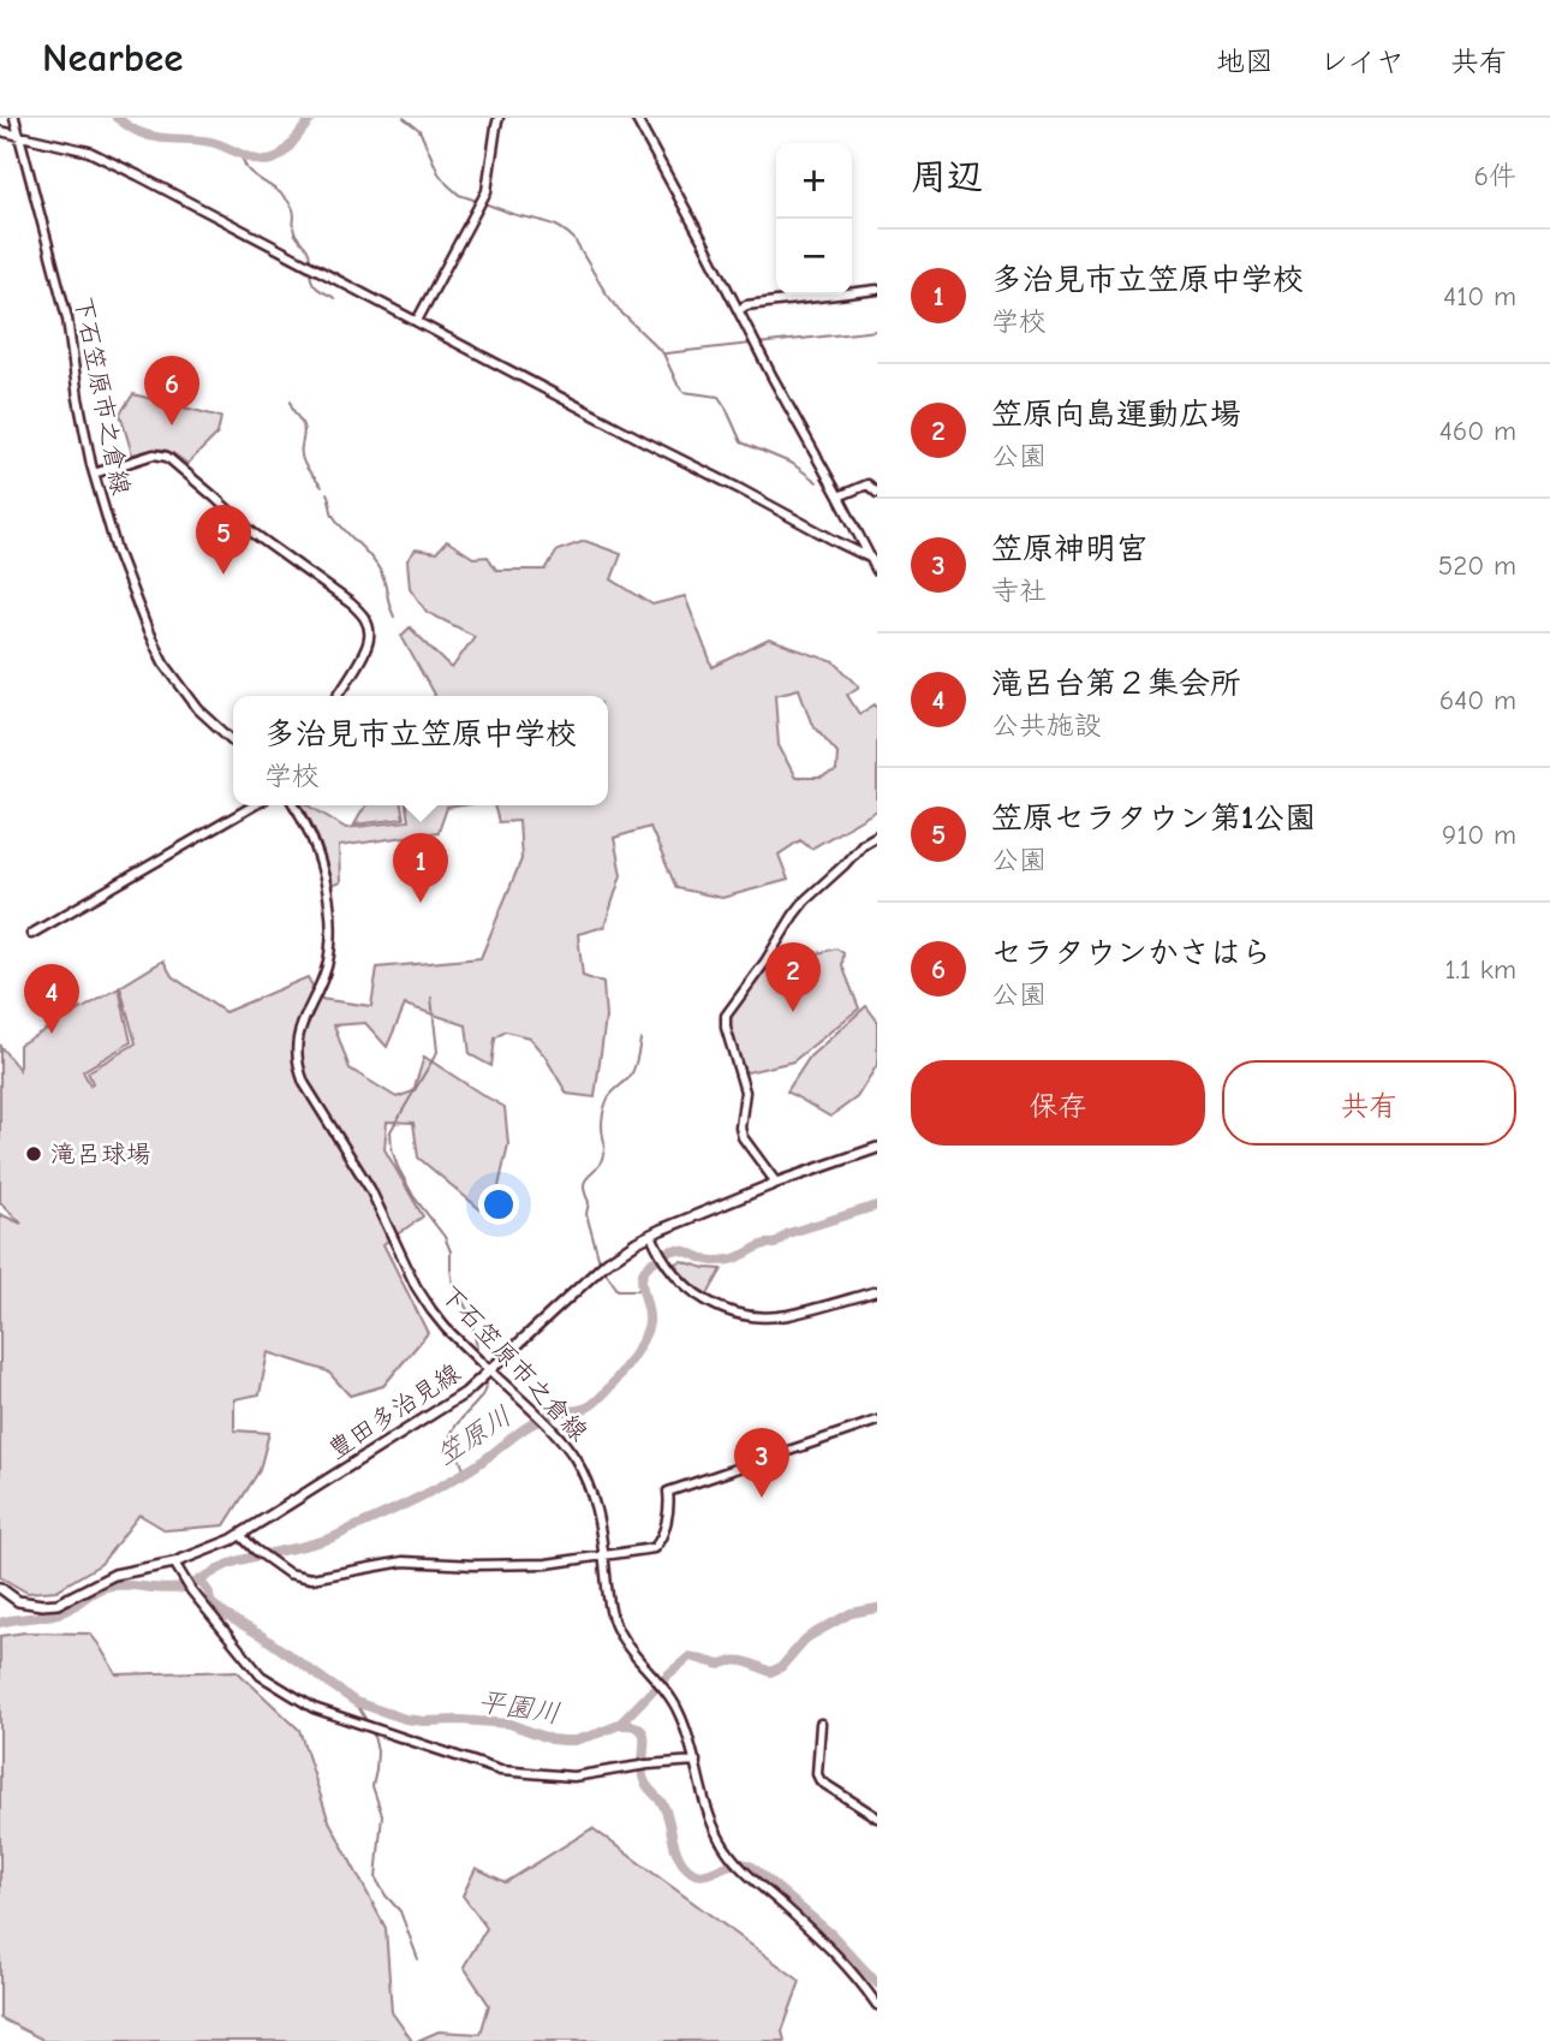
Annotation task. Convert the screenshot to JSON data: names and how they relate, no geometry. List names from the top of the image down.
{
  "streets": {
    "main road": ["豊田多治見線"],
    "street": ["下石笠原市之倉線"]
  },
  "crossings": [
    ["下石笠原市之倉線", "豊田多治見線"]
  ],
  "water": ["笠原川", "平園川"],
  "places": ["滝呂球場"],
  "page": {
    "header": "Nearbee",
    "nav": ["地図", "レイヤ", "共有"],
    "heading": ["周辺", "6件"],
    "map_buttons": ["+", "−"],
    "list": [
      {
        "mark": "1",
        "name": "多治見市立笠原中学校",
        "note": "学校",
        "value": "410 m"
      },
      {
        "mark": "2",
        "name": "笠原向島運動広場",
        "note": "公園",
        "value": "460 m"
      },
      {
        "mark": "3",
        "name": "笠原神明宮",
        "note": "寺社",
        "value": "520 m"
      },
      {
        "mark": "4",
        "name": "滝呂台第２集会所",
        "note": "公共施設",
        "value": "640 m"
      },
      {
        "mark": "5",
        "name": "笠原セラタウン第1公園",
        "note": "公園",
        "value": "910 m"
      },
      {
        "mark": "6",
        "name": "セラタウンかさはら",
        "note": "公園",
        "value": "1.1 km"
      }
    ],
    "pins": [
      "6",
      "5",
      "1",
      "2",
      "4",
      "3"
    ],
    "popup": ["多治見市立笠原中学校", "学校"],
    "buttons": ["保存", "共有"]
  }
}
